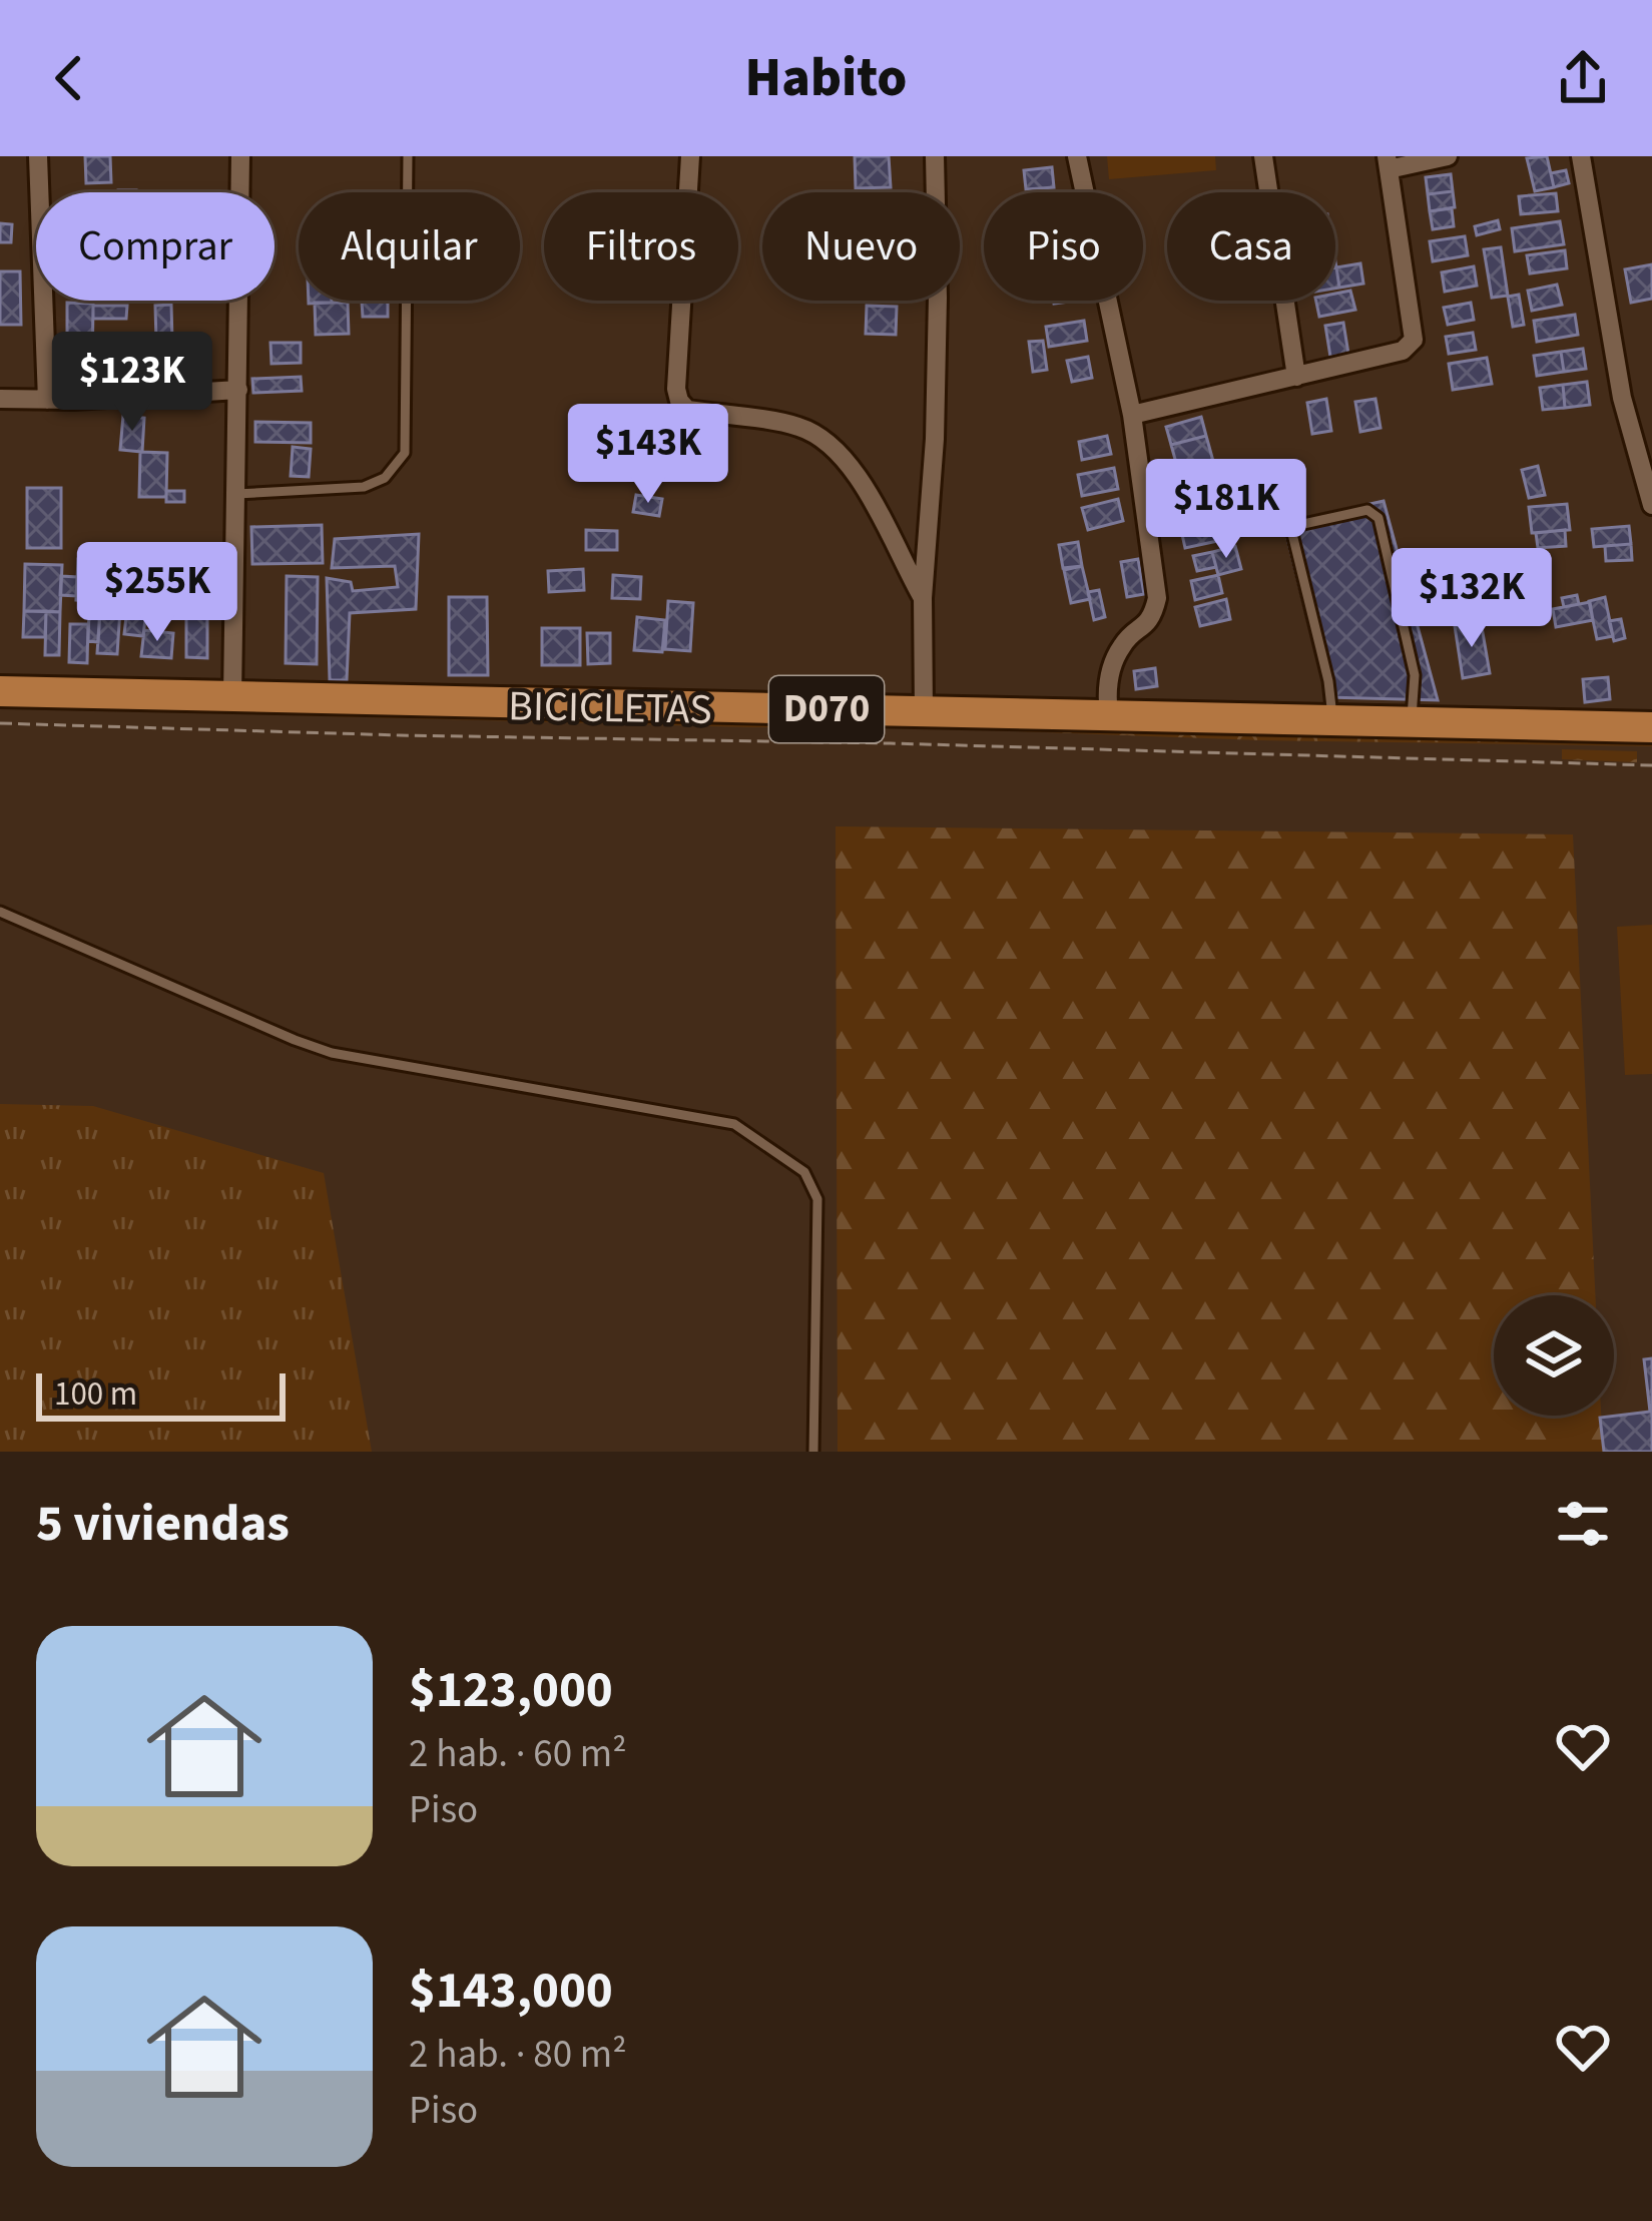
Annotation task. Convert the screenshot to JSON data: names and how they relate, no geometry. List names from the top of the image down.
{
  "streets": {
    "main road": ["D070"],
    "path": ["BICICLETAS"]
  },
  "scale_bar": "100 m",
  "page": {
    "header": "Habito",
    "chip": [
      "Comprar",
      "Alquilar",
      "Filtros",
      "Nuevo",
      "Piso",
      "Casa"
    ],
    "price": [
      "$123K",
      "$143K",
      "$181K",
      "$255K",
      "$132K"
    ],
    "scale": "100 m",
    "heading": "5 viviendas",
    "list": [
      {
        "name": "$123,000",
        "note": "2 hab. · 60 m² · Piso"
      },
      {
        "name": "$143,000",
        "note": "2 hab. · 80 m² · Piso"
      }
    ]
  }
}
